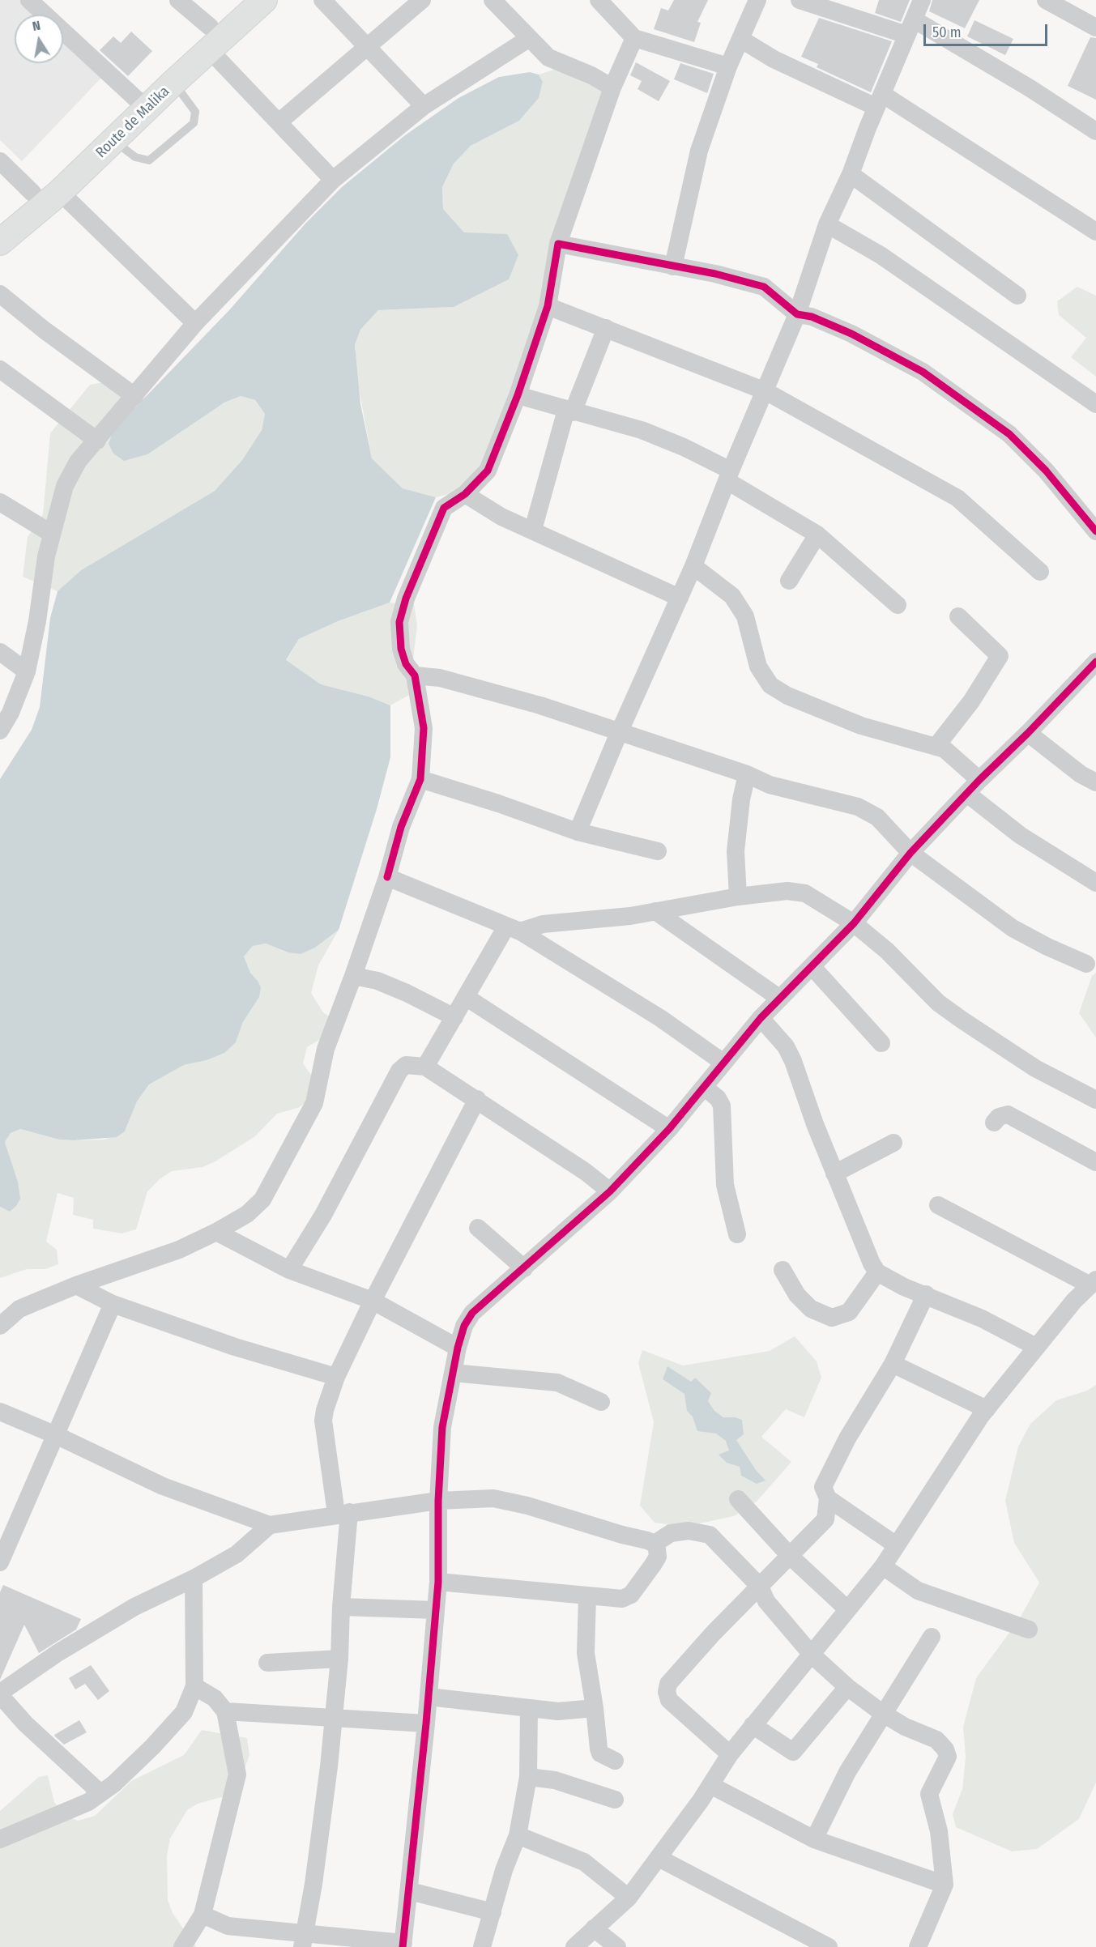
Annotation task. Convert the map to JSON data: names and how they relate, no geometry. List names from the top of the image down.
{
  "streets": {
    "main road": ["Route de Malika"]
  },
  "scale_bar": "50 m",
  "north": "top"
}
